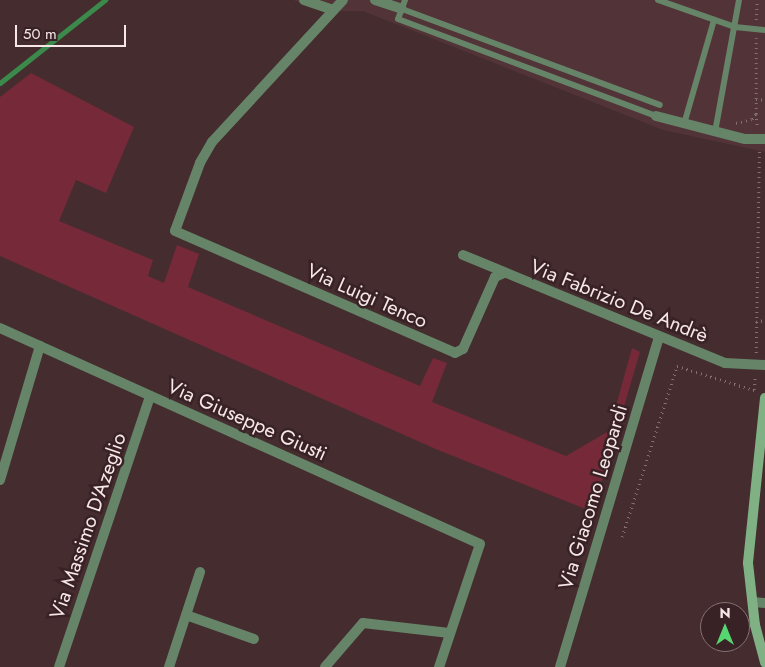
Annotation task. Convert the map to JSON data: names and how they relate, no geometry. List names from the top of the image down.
{
  "streets": {
    "street": [
      "Via Luigi Tenco",
      "Via Fabrizio De Andrè",
      "Via Giuseppe Giusti",
      "Via Giacomo Leopardi",
      "Via Massimo D'Azeglio"
    ]
  },
  "crossings": [
    ["Via Luigi Tenco", "Via Fabrizio De Andrè"],
    ["Via Fabrizio De Andrè", "Via Giacomo Leopardi"],
    ["Via Giuseppe Giusti", "Via Massimo D'Azeglio"]
  ],
  "scale_bar": "50 m",
  "north": "top"
}
